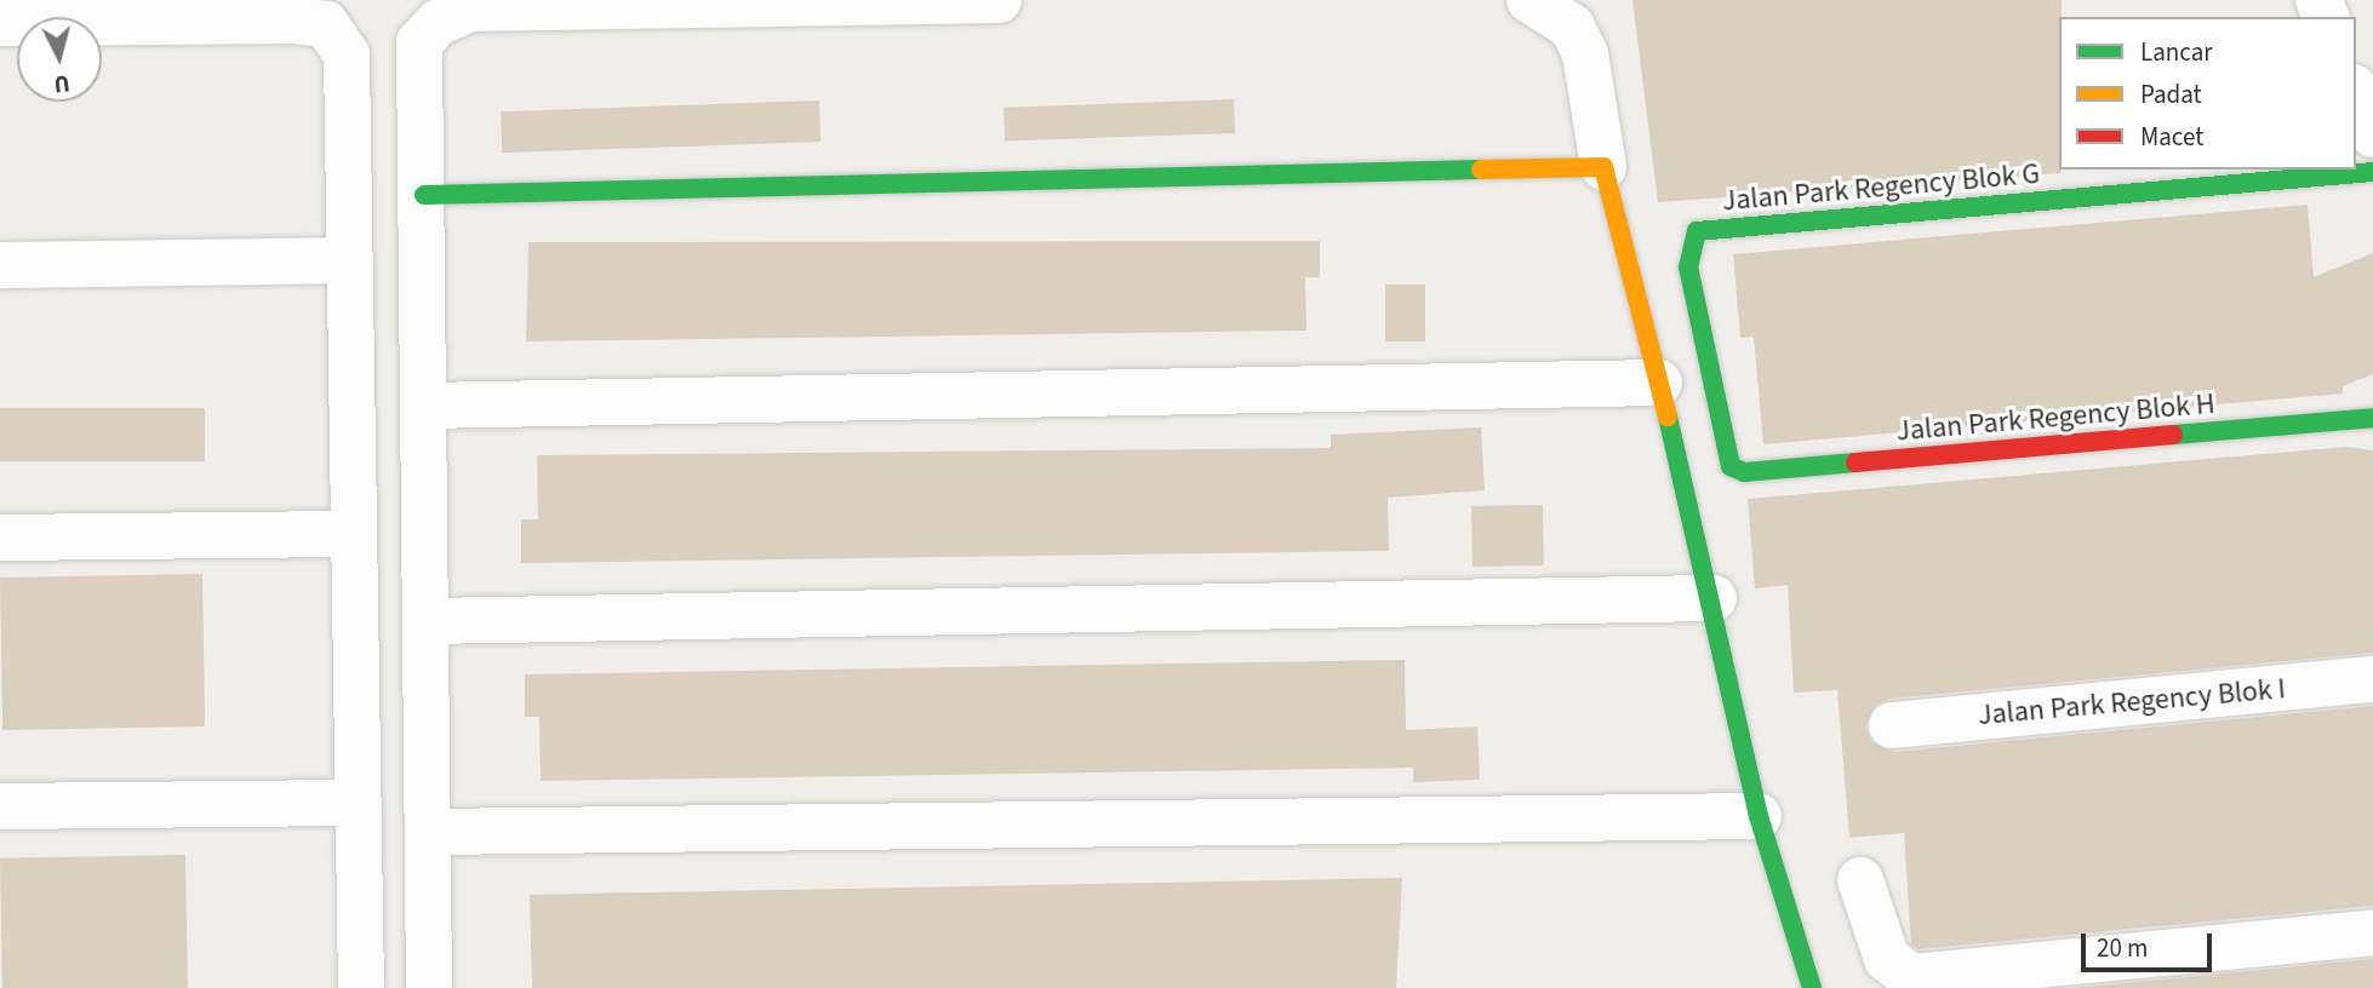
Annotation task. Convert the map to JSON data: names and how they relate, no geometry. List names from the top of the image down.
{
  "streets": {
    "street": ["Jalan Park Regency Blok G", "Jalan Park Regency Blok H", "Jalan Park Regency Blok I"]
  },
  "crossings": [
    ["Jalan Park Regency Blok G", "Jalan Park Regency Blok H"]
  ],
  "legend": ["Lancar", "Padat", "Macet"],
  "scale_bar": "20 m",
  "north": "bottom"
}
